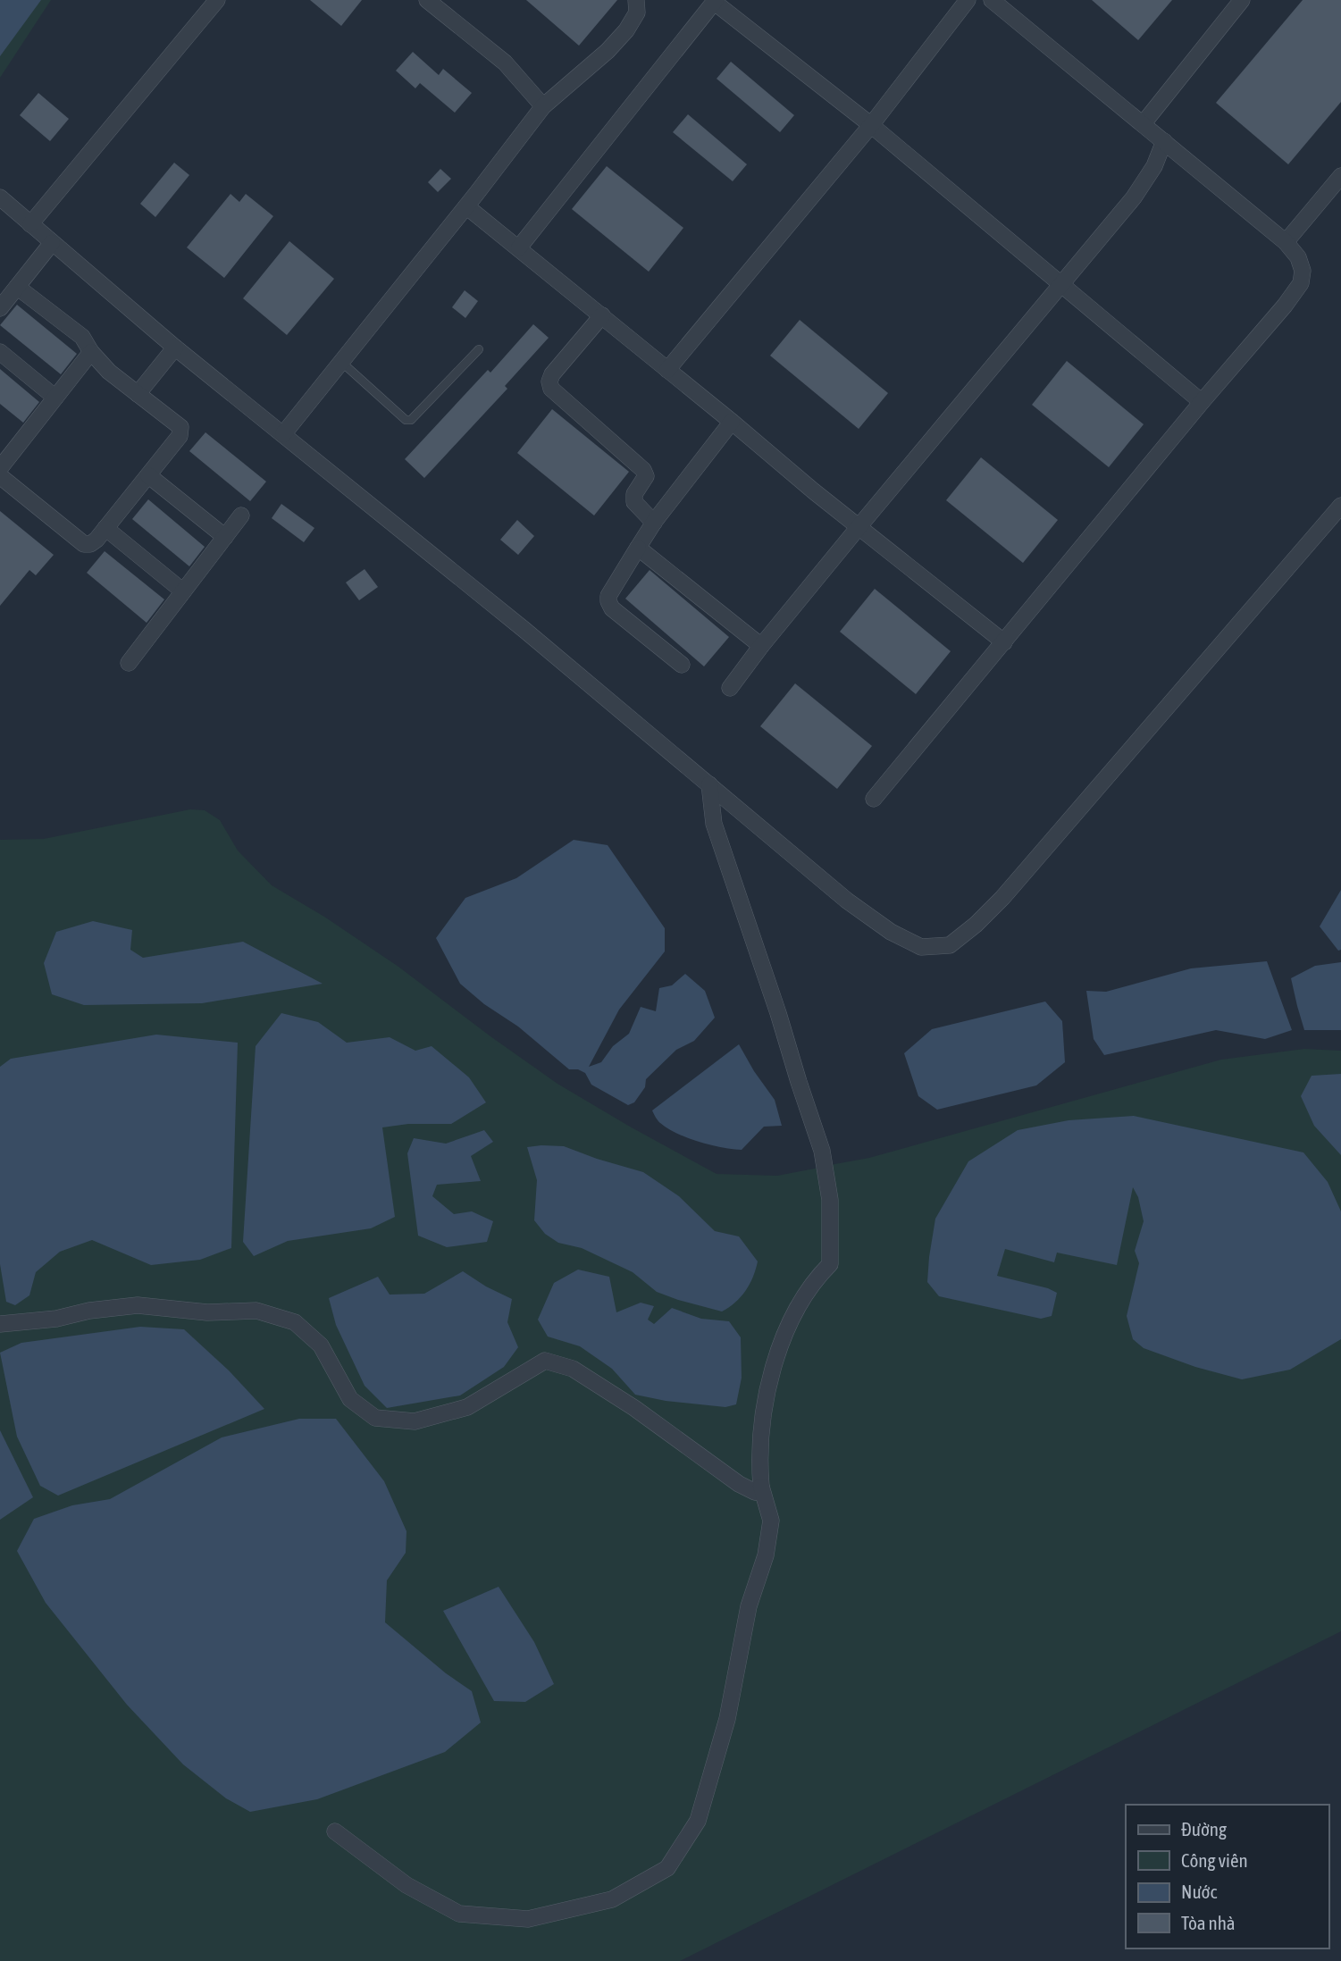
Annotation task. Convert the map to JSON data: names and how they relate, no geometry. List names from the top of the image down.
{
  "legend": [
    "Đường",
    "Công viên",
    "Nước",
    "Tòa nhà"
  ]
}
